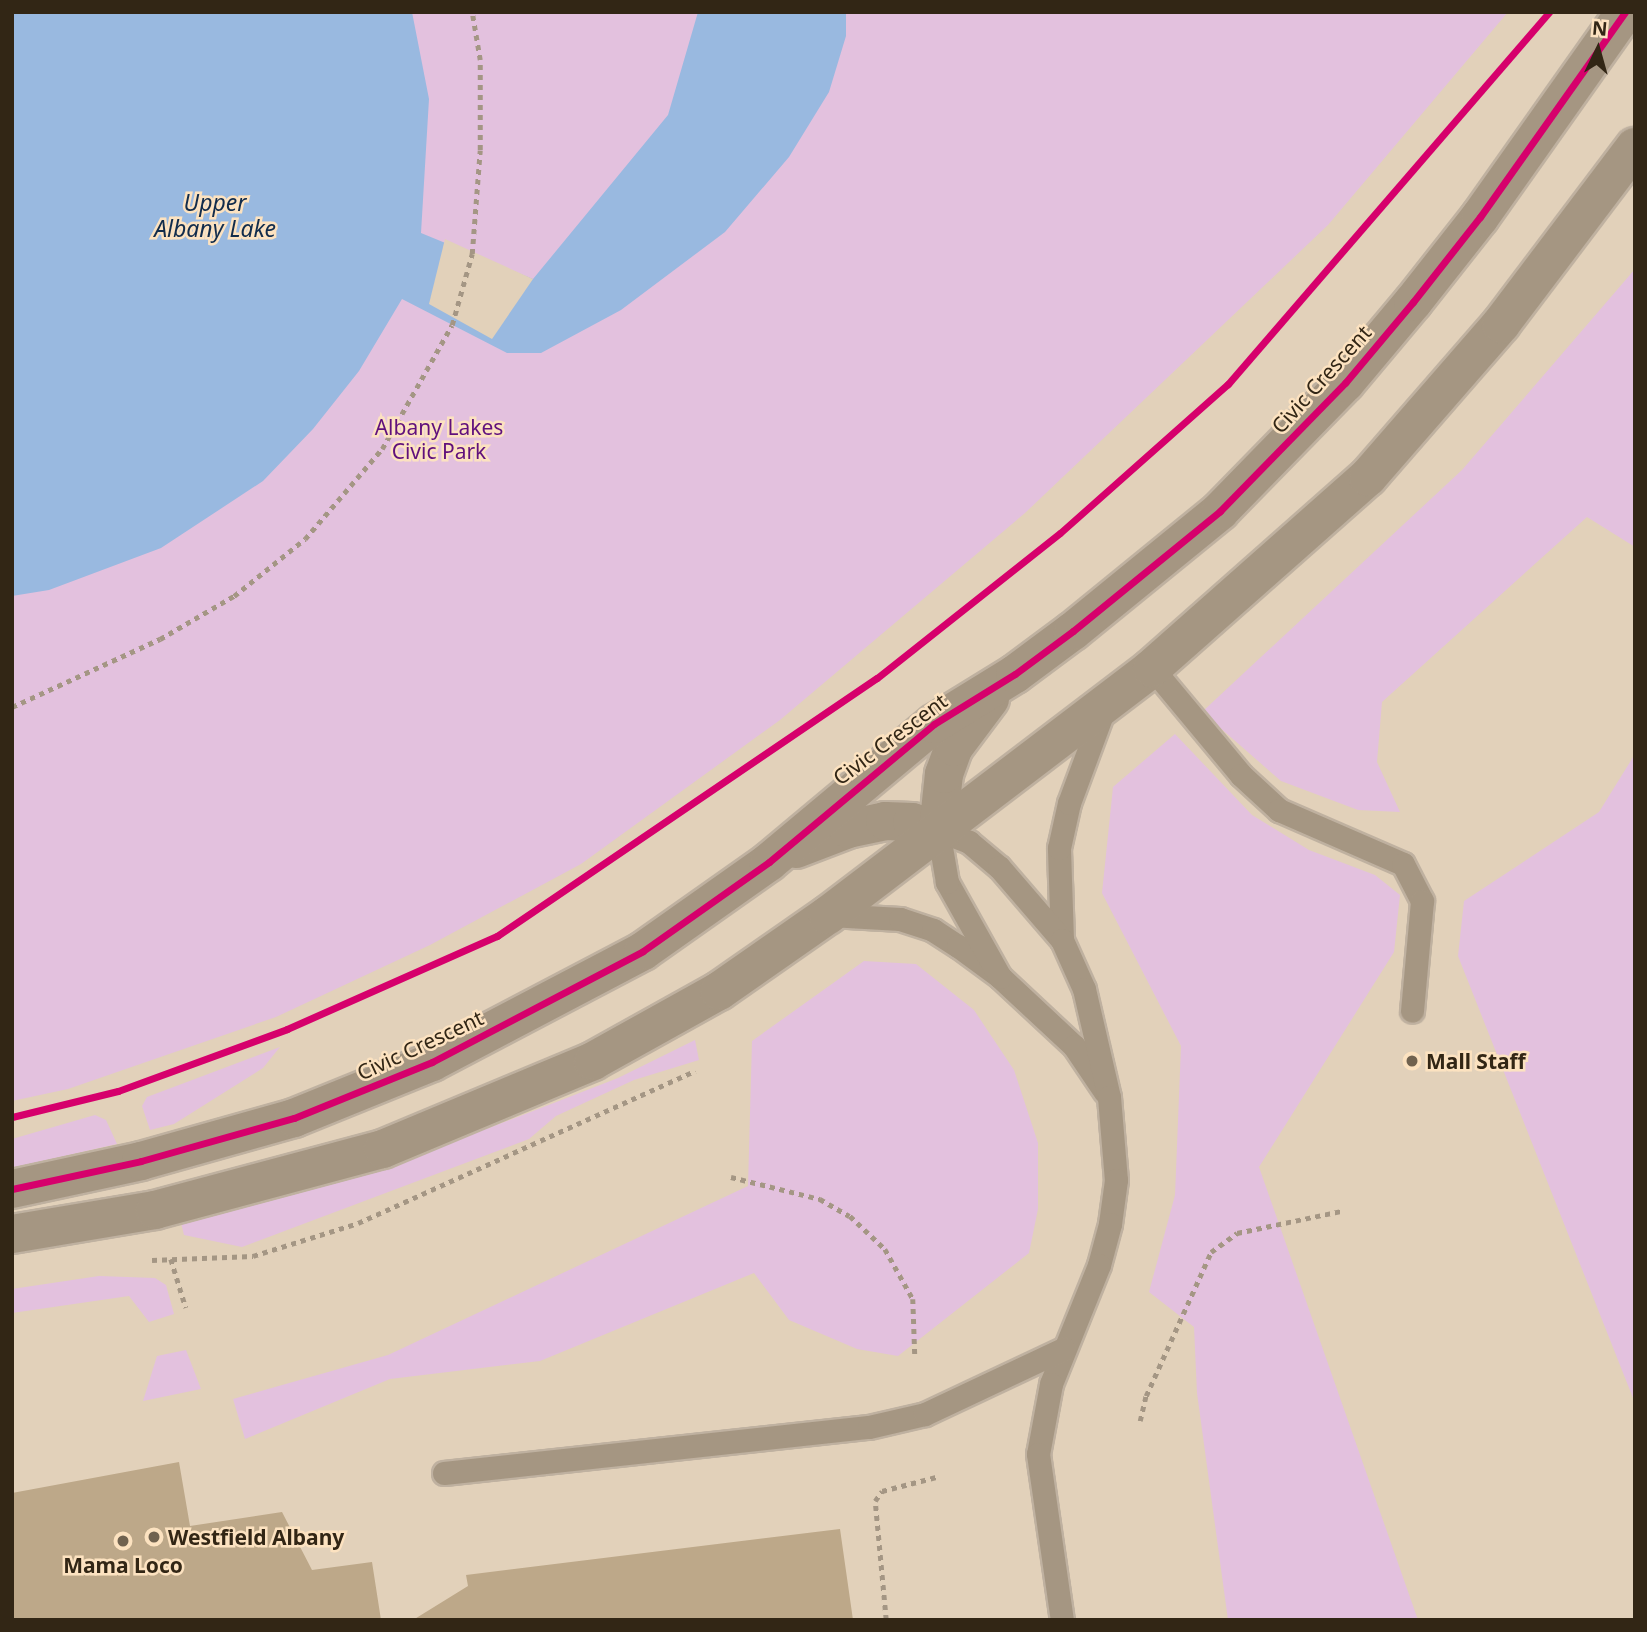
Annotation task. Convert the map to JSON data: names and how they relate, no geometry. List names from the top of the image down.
{
  "streets": {
    "street": ["Civic Crescent"]
  },
  "water": ["Upper Albany Lake"],
  "parks": ["Albany Lakes Civic Park"],
  "places": ["Mall Staff", "Westfield Albany", "Mama Loco"],
  "north": "top"
}
